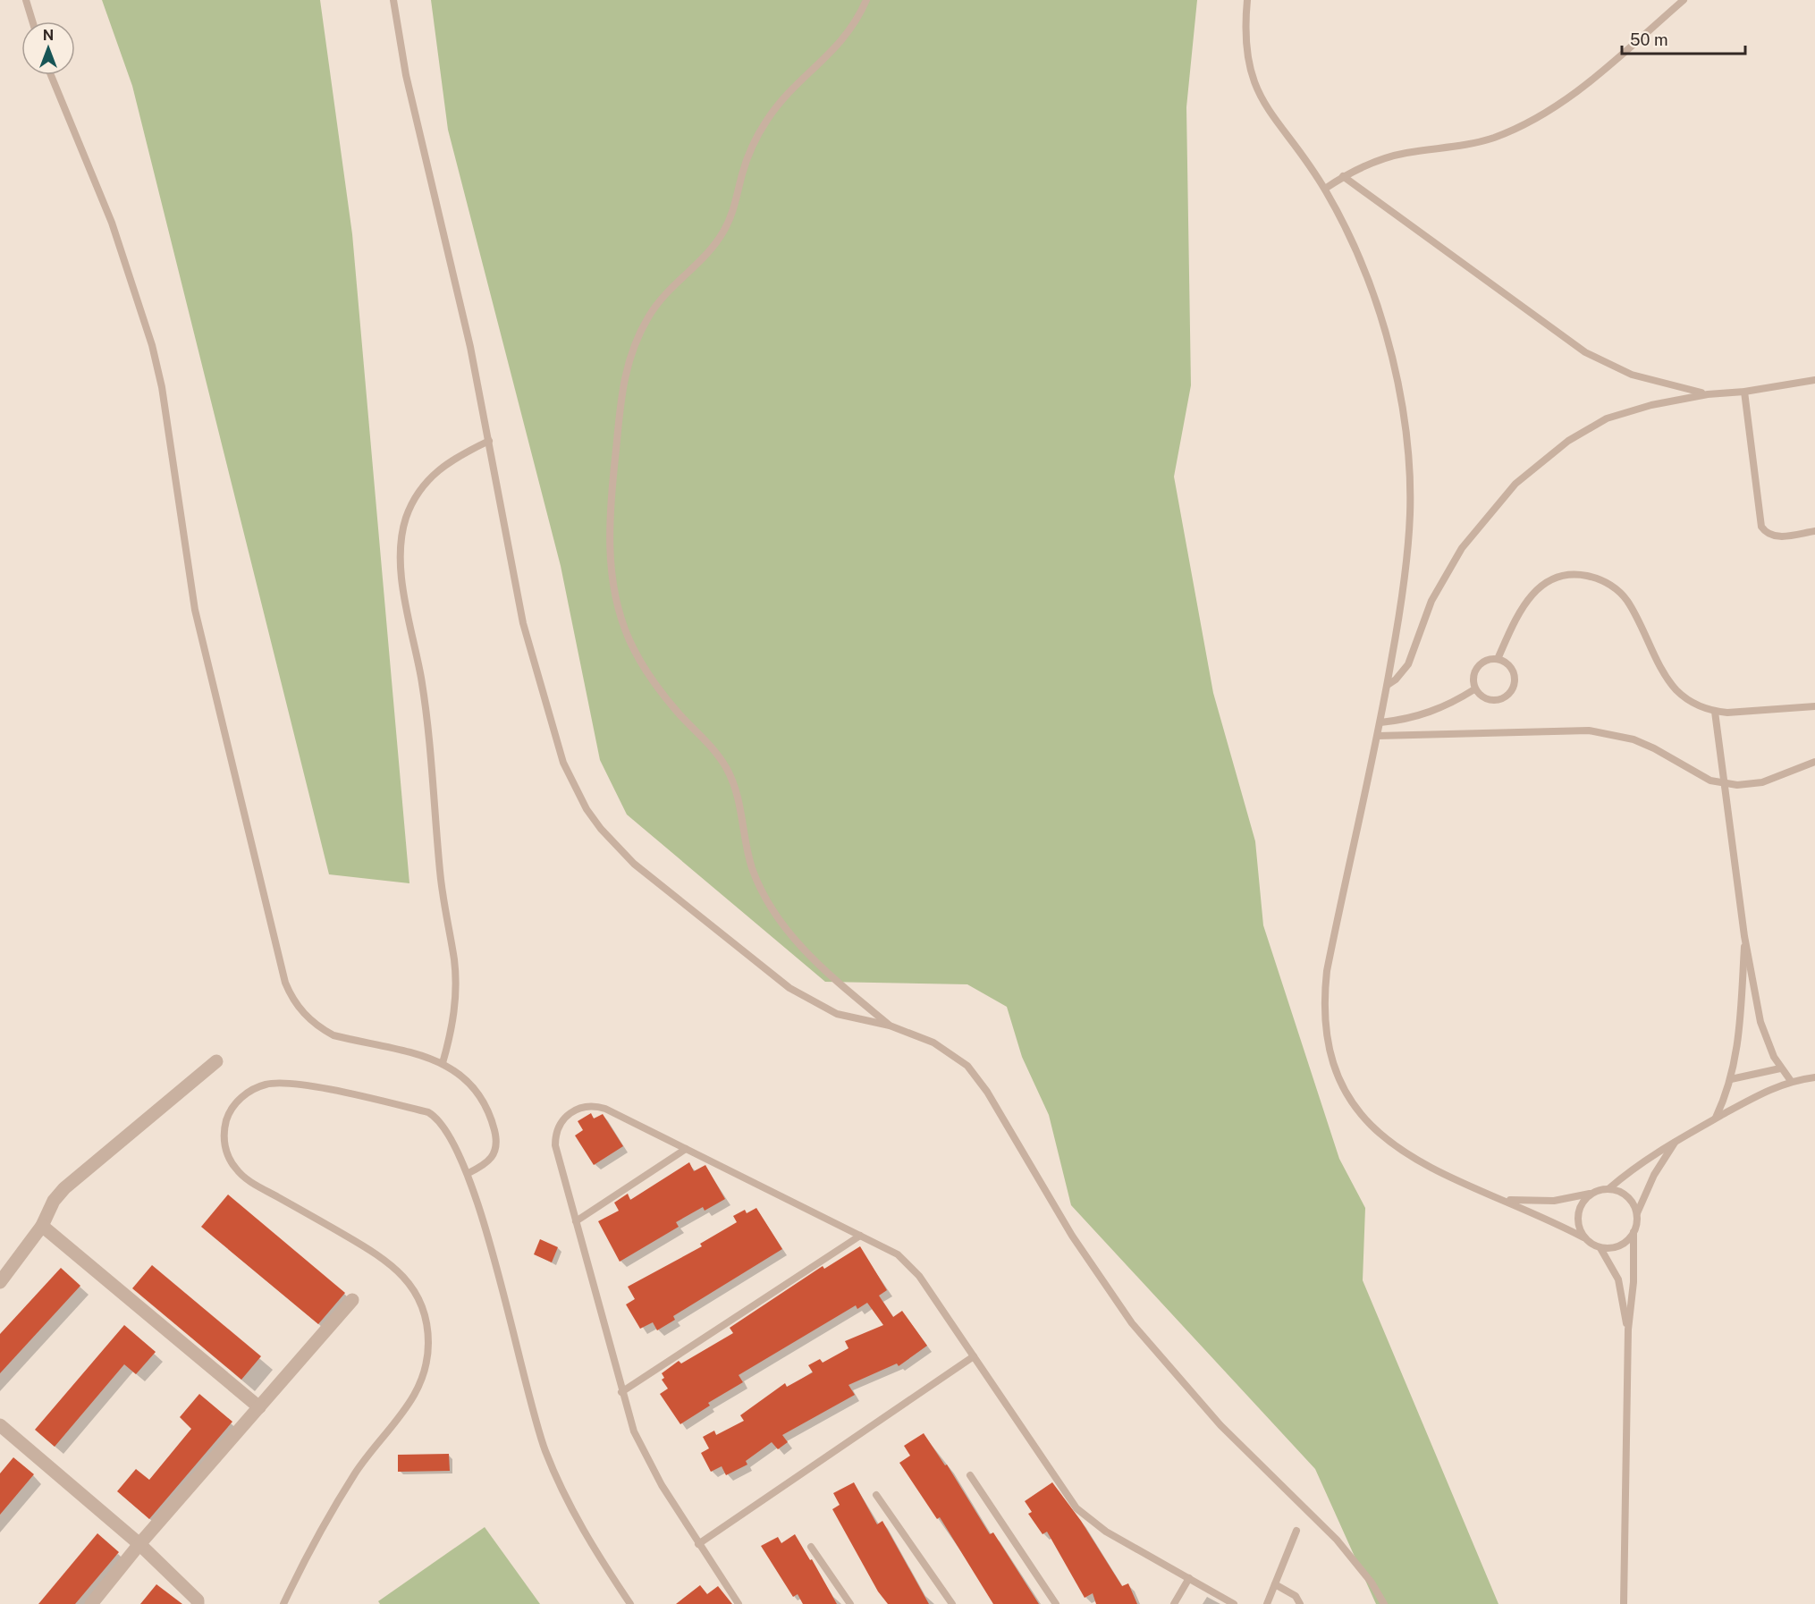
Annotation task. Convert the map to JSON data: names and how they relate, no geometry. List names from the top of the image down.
{
  "scale_bar": "50 m",
  "north": "top"
}
